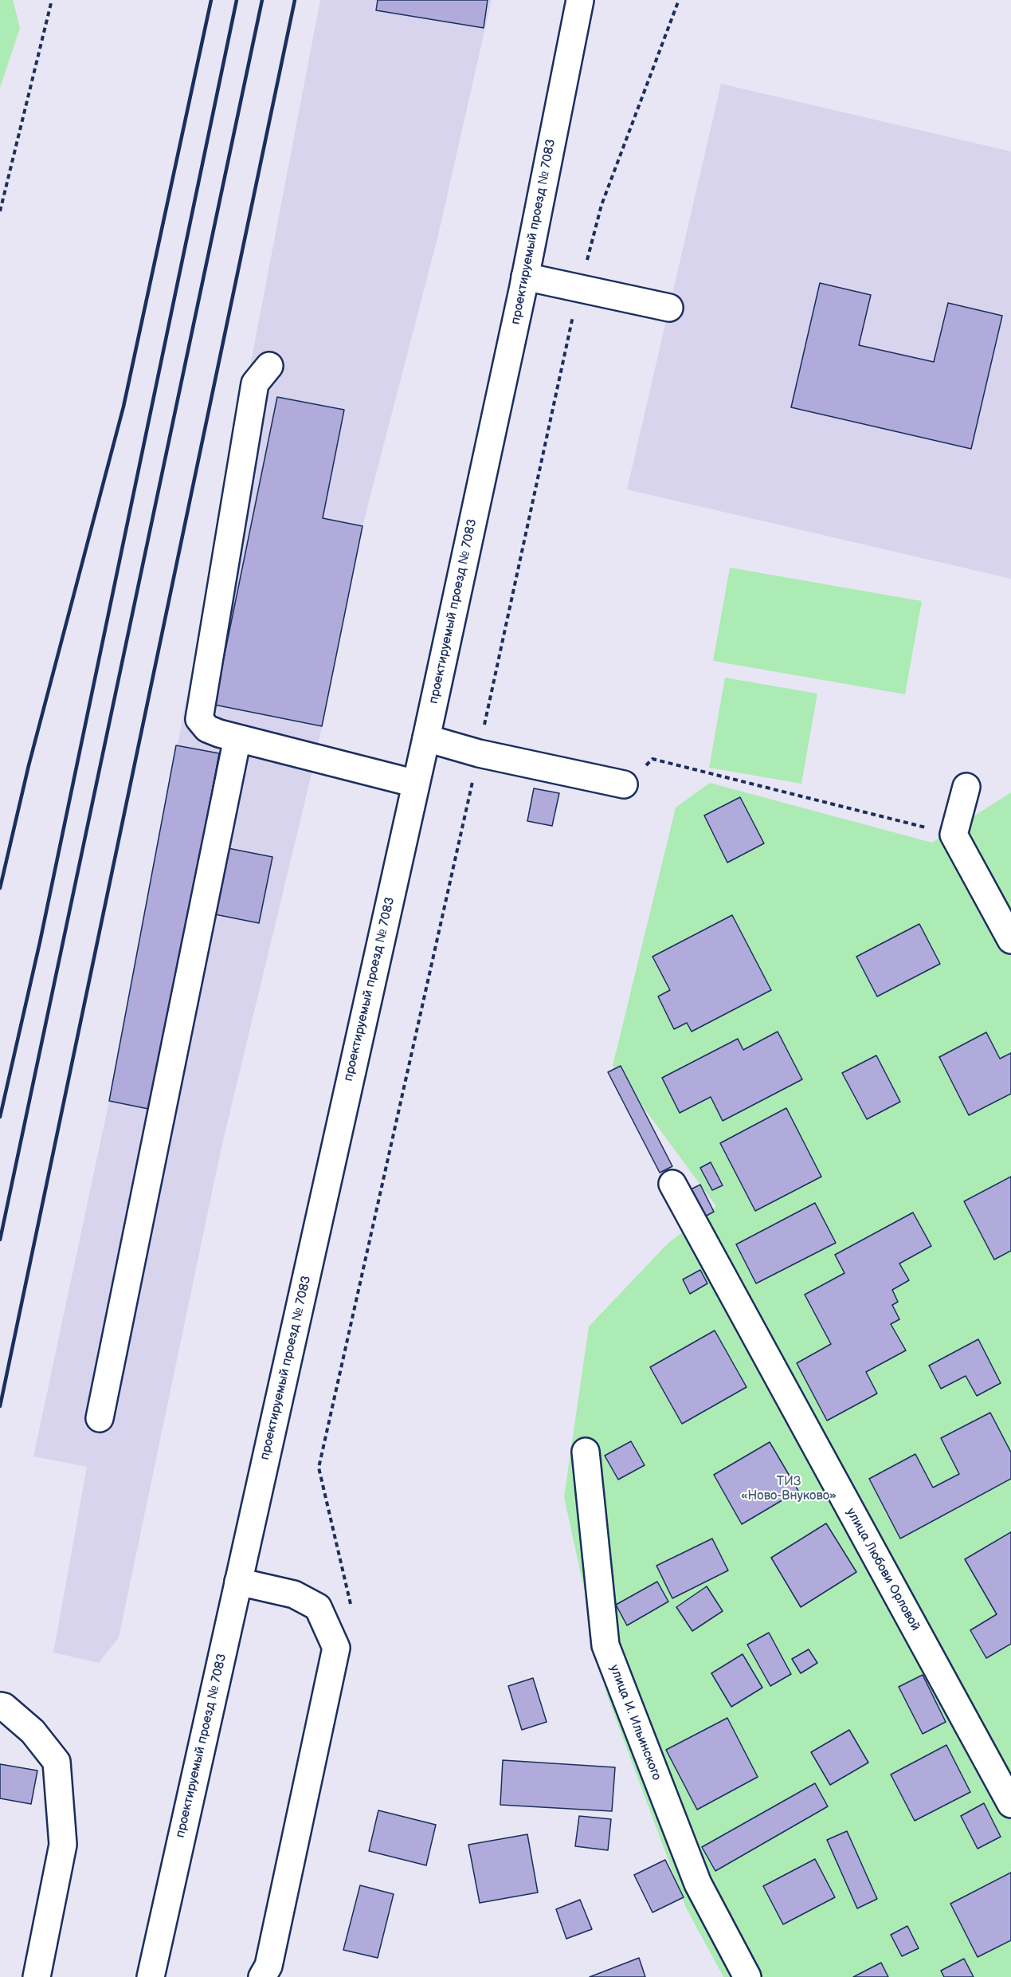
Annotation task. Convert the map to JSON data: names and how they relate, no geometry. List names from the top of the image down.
{
  "streets": {
    "main road": ["проектируемый проезд № 7083", "улица Любови Орловой", "улица И. Ильинского"]
  },
  "parks": ["ТИЗ «Ново-Внуково»"]
}
